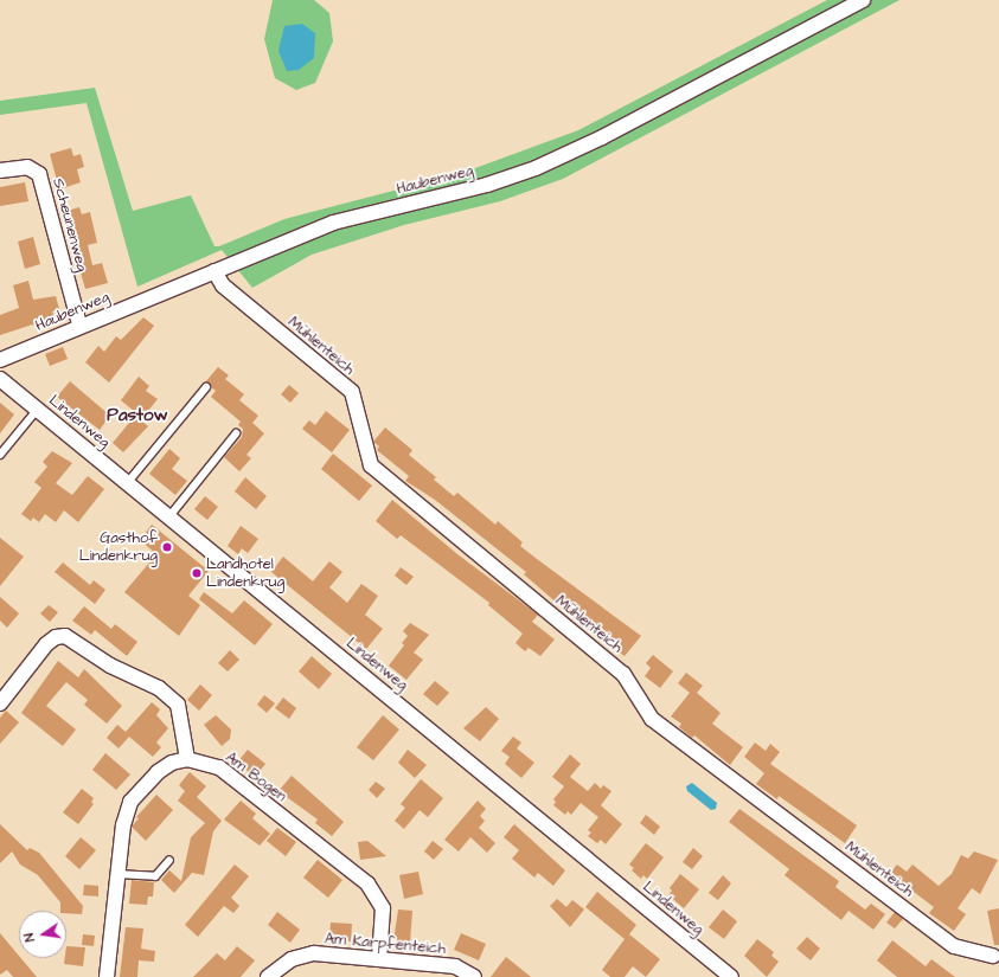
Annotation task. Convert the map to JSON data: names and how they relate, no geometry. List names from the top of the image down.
{
  "streets": {
    "street": [
      "Haubenweg",
      "Scheunenweg",
      "Mühlenteich",
      "Lindenweg",
      "Am Bogen",
      "Am Karpfenteich"
    ]
  },
  "crossings": [
    ["Haubenweg", "Scheunenweg"],
    ["Haubenweg", "Mühlenteich"],
    ["Am Bogen", "Am Karpfenteich"]
  ],
  "districts": ["Pastow"],
  "places": ["Gasthof Lindenkrug", "Landhotel Lindenkrug"],
  "north": "left"
}
